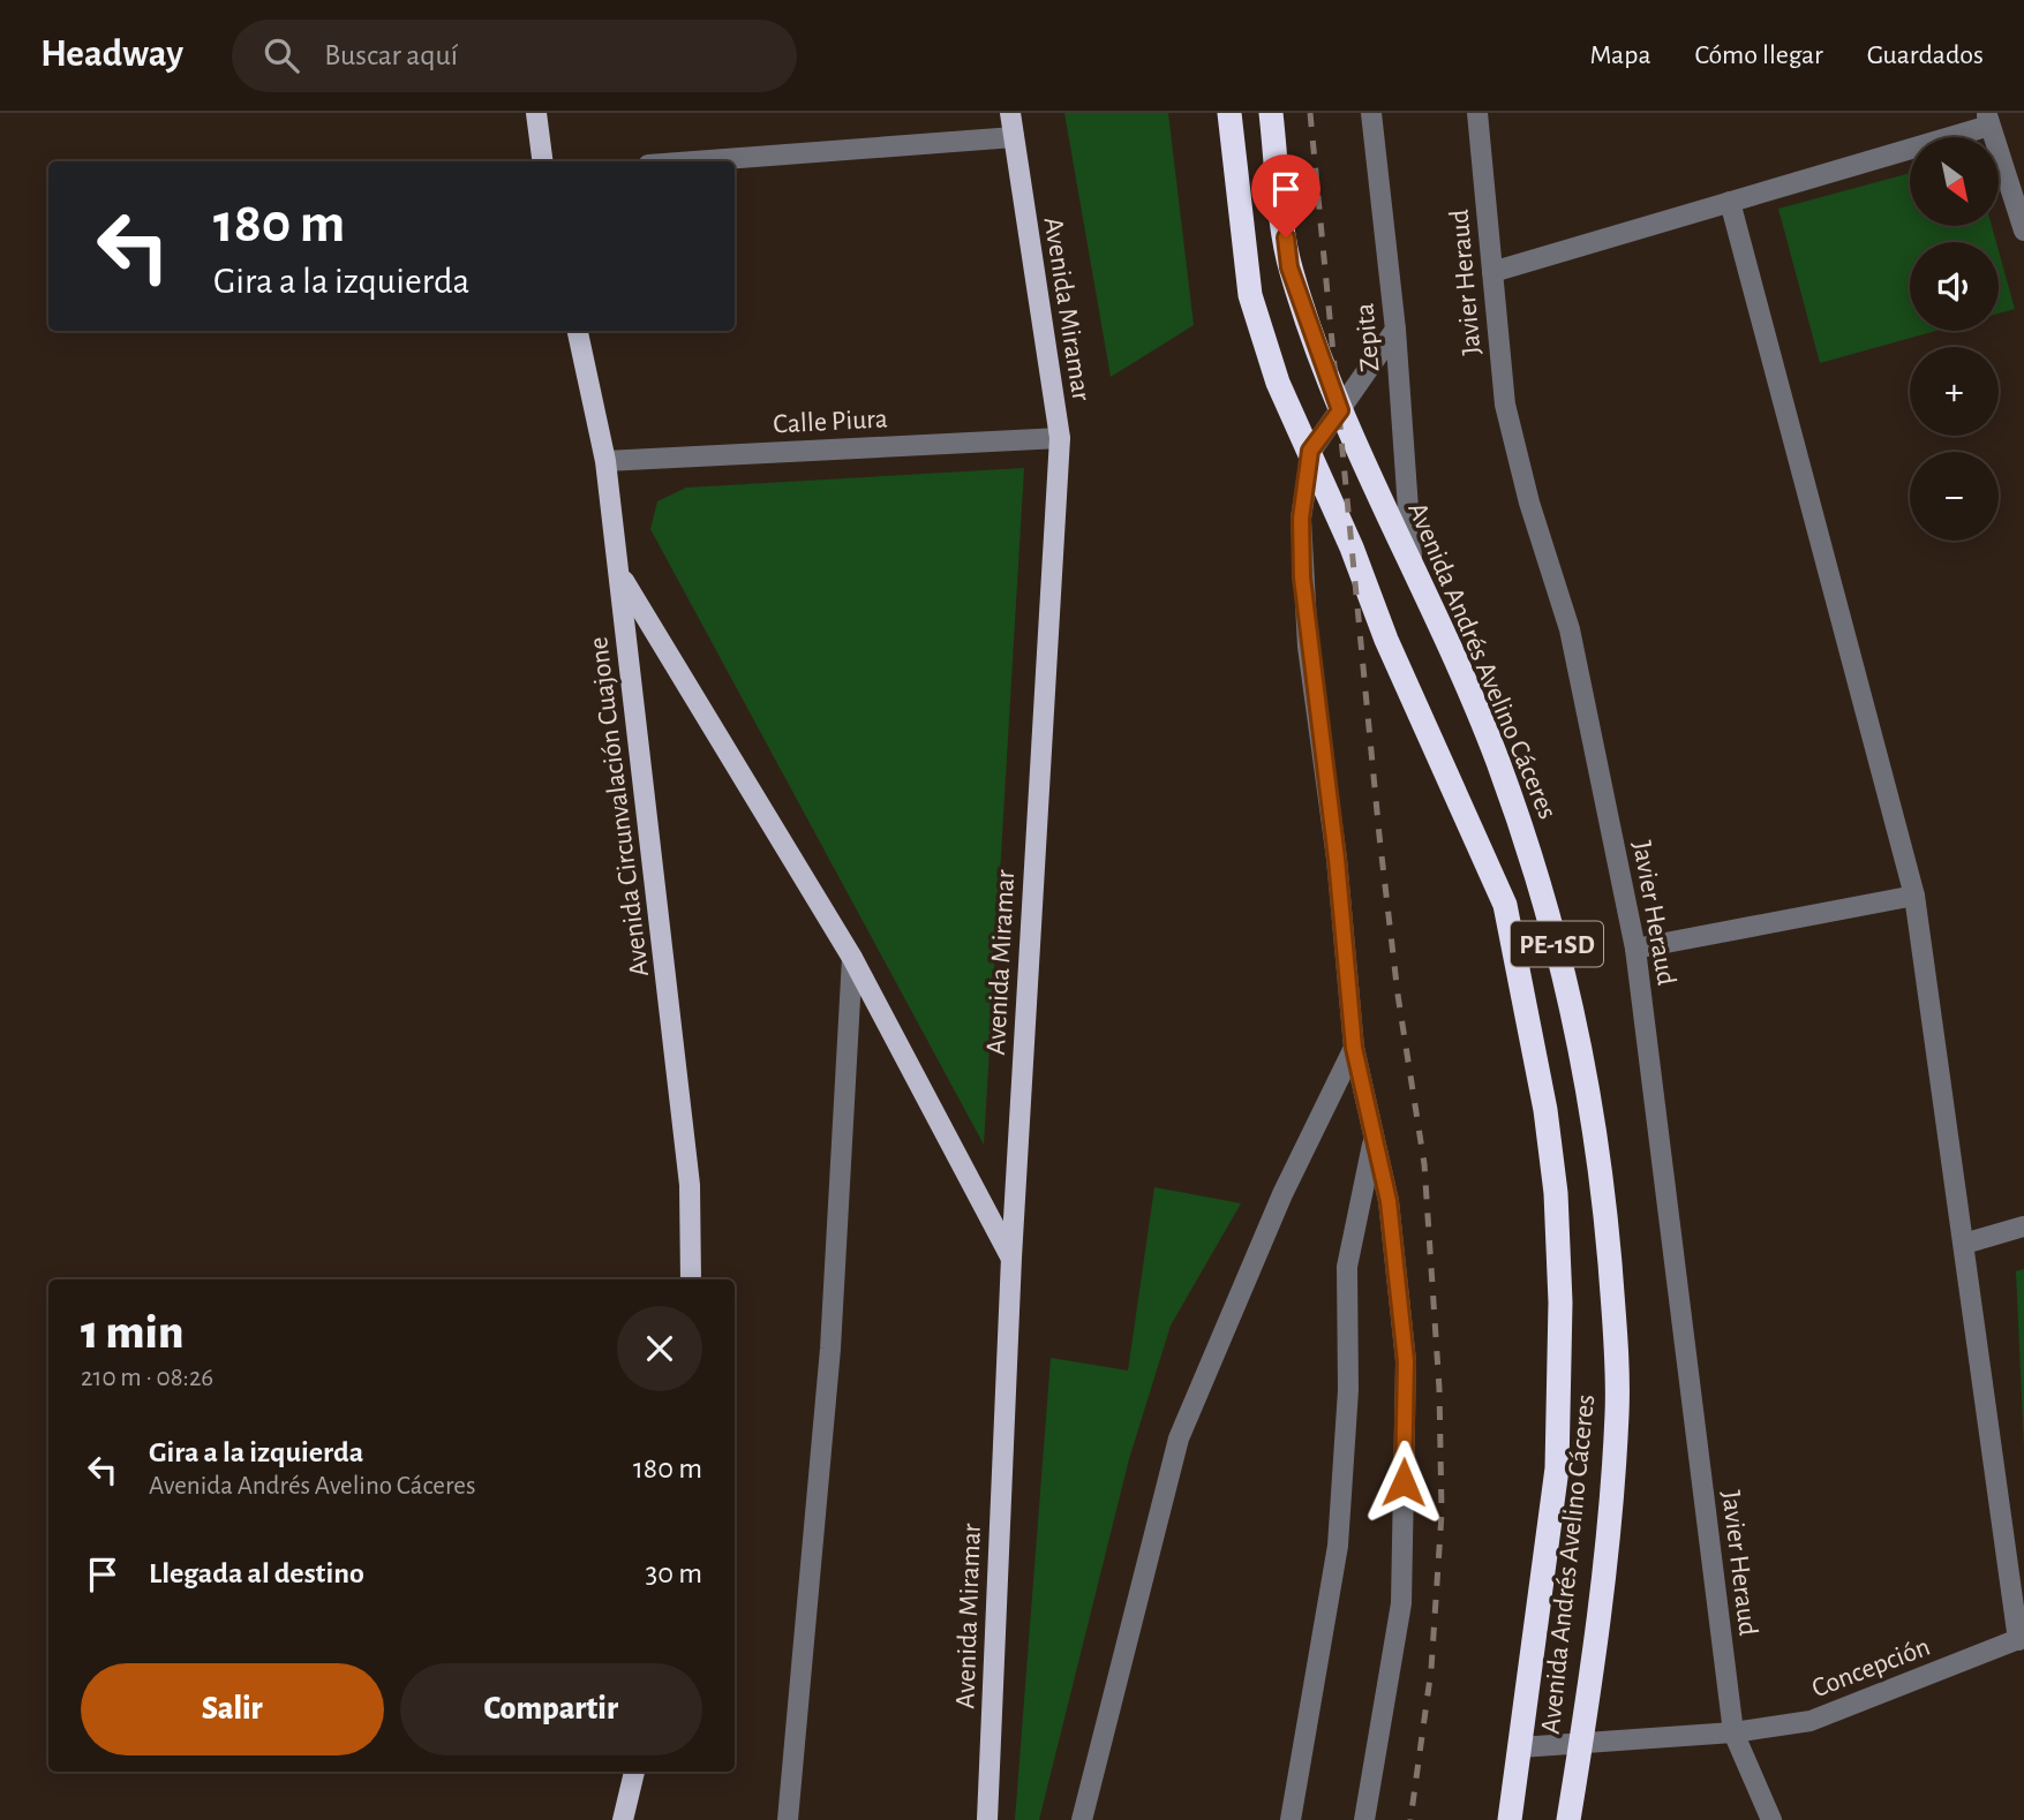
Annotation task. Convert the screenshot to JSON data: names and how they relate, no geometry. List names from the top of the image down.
{
  "streets": {
    "highway": ["Avenida Andrés Avelino Cáceres", "PE-1SD"],
    "main road": ["Avenida Miramar", "Avenida Circunvalación Cuajone"],
    "street": [
      "Javier Heraud",
      "Zepita",
      "Calle Piura",
      "Concepción"
    ]
  },
  "crossings": [
    ["Javier Heraud", "Concepción"],
    ["Avenida Miramar", "Calle Piura"],
    ["Zepita", "Avenida Andrés Avelino Cáceres"],
    ["Calle Piura", "Avenida Circunvalación Cuajone"],
    ["Avenida Andrés Avelino Cáceres", "Concepción"]
  ],
  "north": "bottom right",
  "page": {
    "header": "Headway",
    "search": "Buscar aquí",
    "nav": ["Mapa", "Cómo llegar", "Guardados"],
    "map_buttons": ["+", "−"],
    "turn": ["180 m", "Gira a la izquierda"],
    "heading": ["1 min", "210 m · 08:26"],
    "list": [
      {
        "name": "Gira a la izquierda",
        "note": "Avenida Andrés Avelino Cáceres",
        "value": "180 m"
      },
      {
        "name": "Llegada al destino",
        "value": "30 m"
      }
    ],
    "buttons": ["Salir", "Compartir"]
  }
}
